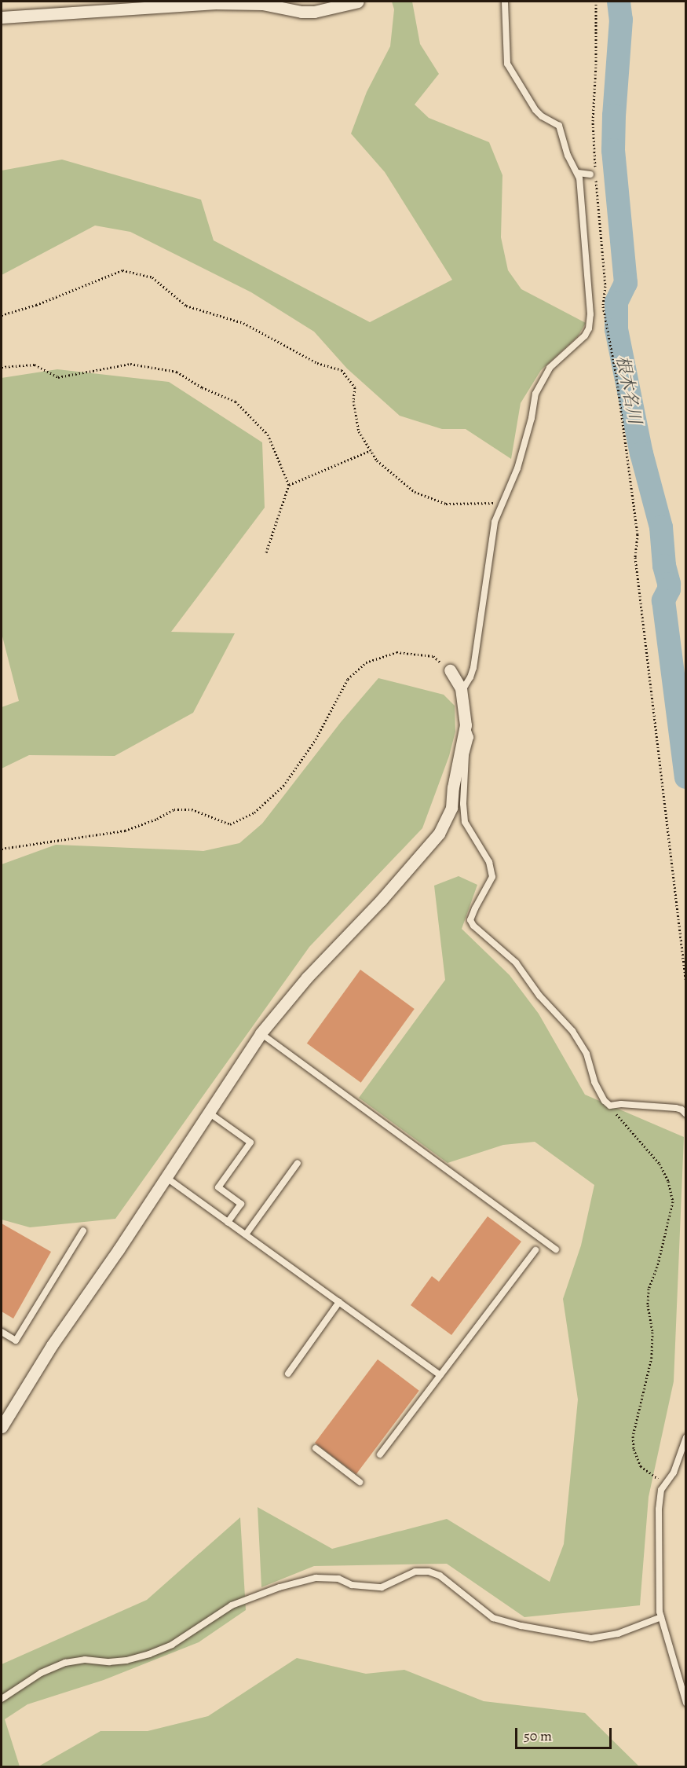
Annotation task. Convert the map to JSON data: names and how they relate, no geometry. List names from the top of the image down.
{
  "water": ["根木名川"],
  "scale_bar": "50 m"
}
